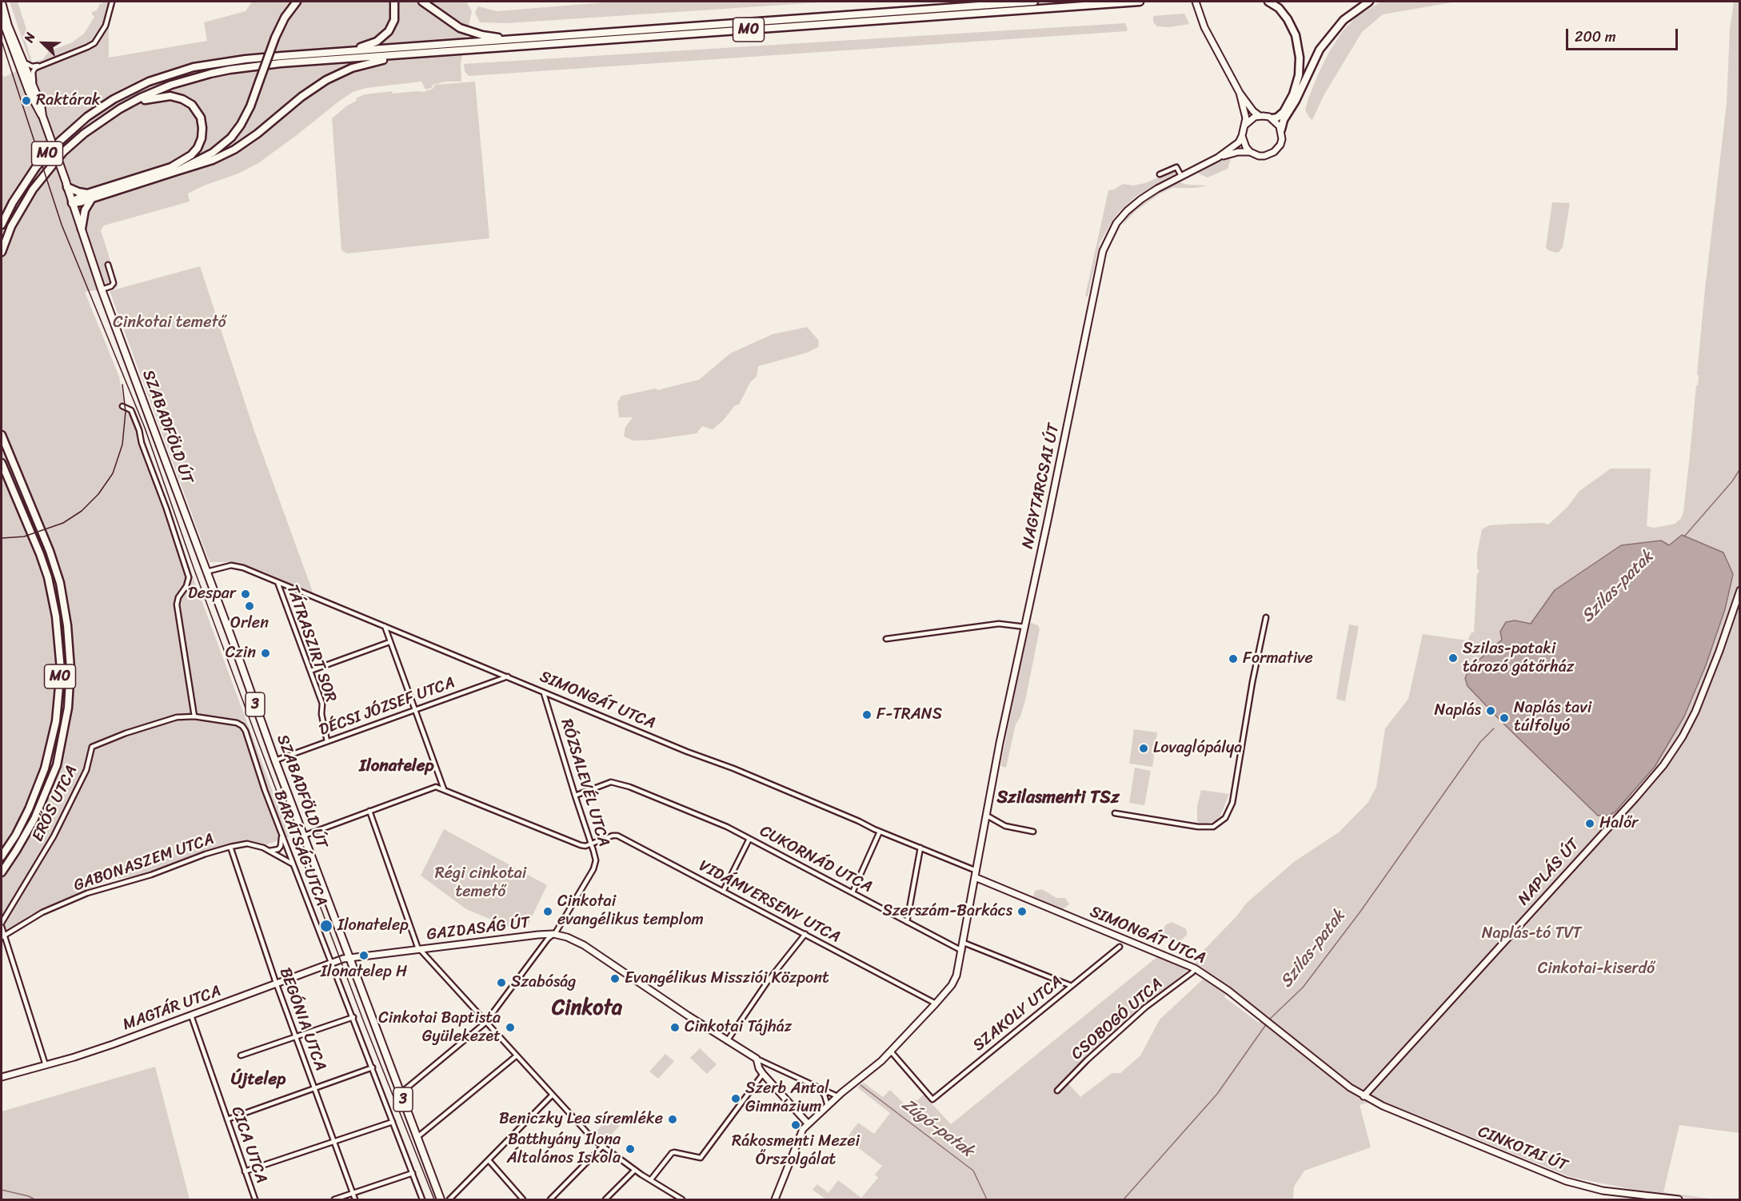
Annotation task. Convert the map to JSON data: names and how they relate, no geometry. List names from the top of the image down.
{
  "streets": {
    "highway": ["M0"],
    "main road": [
      "SZABADFÖLD ÚT",
      "NAGYTARCSAI ÚT",
      "SIMONGÁT UTCA",
      "3",
      "NAPLÁS ÚT",
      "GAZDASÁG ÚT",
      "MAGTÁR UTCA",
      "CINKOTAI ÚT"
    ],
    "street": [
      "TÁTRASZIRT SOR",
      "DÉCSI JÓZSEF UTCA",
      "RÓZSALEVÉL UTCA",
      "ERŐS UTCA",
      "BARÁTSÁG UTCA",
      "CUKORNÁD UTCA",
      "GABONASZEM UTCA",
      "VIDÁMVERSENY UTCA",
      "SZAKOLY UTCA",
      "BEGÓNIA UTCA",
      "CSOBOGÓ UTCA",
      "CICA UTCA"
    ]
  },
  "crossings": [
    ["SZABADFÖLD ÚT", "SIMONGÁT UTCA"],
    ["SZABADFÖLD ÚT", "3"],
    ["SZABADFÖLD ÚT", "DÉCSI JÓZSEF UTCA"],
    ["SZABADFÖLD ÚT", "RÓZSALEVÉL UTCA"],
    ["SZABADFÖLD ÚT", "GAZDASÁG ÚT"],
    ["SZABADFÖLD ÚT", "MAGTÁR UTCA"],
    ["NAGYTARCSAI ÚT", "SIMONGÁT UTCA"],
    ["NAGYTARCSAI ÚT", "CUKORNÁD UTCA"],
    ["NAGYTARCSAI ÚT", "VIDÁMVERSENY UTCA"],
    ["NAGYTARCSAI ÚT", "SZAKOLY UTCA"],
    ["TÁTRASZIRT SOR", "SIMONGÁT UTCA"],
    ["TÁTRASZIRT SOR", "DÉCSI JÓZSEF UTCA"],
    ["SIMONGÁT UTCA", "DÉCSI JÓZSEF UTCA"],
    ["SIMONGÁT UTCA", "RÓZSALEVÉL UTCA"],
    ["SIMONGÁT UTCA", "NAPLÁS ÚT"],
    ["SIMONGÁT UTCA", "CSOBOGÓ UTCA"],
    ["SIMONGÁT UTCA", "CINKOTAI ÚT"],
    ["RÓZSALEVÉL UTCA", "CUKORNÁD UTCA"],
    ["RÓZSALEVÉL UTCA", "VIDÁMVERSENY UTCA"],
    ["RÓZSALEVÉL UTCA", "GAZDASÁG ÚT"],
    ["ERŐS UTCA", "BARÁTSÁG UTCA"],
    ["BARÁTSÁG UTCA", "GABONASZEM UTCA"],
    ["BARÁTSÁG UTCA", "MAGTÁR UTCA"],
    ["GABONASZEM UTCA", "BEGÓNIA UTCA"],
    ["NAPLÁS ÚT", "CINKOTAI ÚT"],
    ["GAZDASÁG ÚT", "MAGTÁR UTCA"],
    ["MAGTÁR UTCA", "BEGÓNIA UTCA"],
    ["MAGTÁR UTCA", "CICA UTCA"]
  ],
  "districts": [
    "Ilonatelep",
    "Szilasmenti TSz",
    "Cinkota",
    "Újtelep"
  ],
  "water": ["Szilas-patak", "Zúgó-patak"],
  "parks": [
    "Cinkotai temető",
    "Régi cinkotai temető",
    "Naplás-tó TVT",
    "Cinkotai-kiserdő"
  ],
  "places": [
    "Raktárak",
    "Despar",
    "Orlen",
    "Czin",
    "Szilas-pataki tározó gátőrház",
    "Formative",
    "Naplás",
    "F-TRANS",
    "Naplás tavi túlfolyó",
    "Lovaglópálya",
    "Halőr",
    "Cinkotai evangélikus templom",
    "Szerszám-Barkács",
    "Ilonatelep",
    "Ilonatelep H",
    "Evangélikus Missziói Központ",
    "Szabóság",
    "Cinkotai Baptista Gyülekezet",
    "Cinkotai Tájház",
    "Szerb Antal Gimnázium",
    "Beniczky Lea síremléke",
    "Rákosmenti Mezei Őrszolgálat",
    "Batthyány Ilona Általános Iskola"
  ],
  "scale_bar": "200 m",
  "north": "top left"
}
